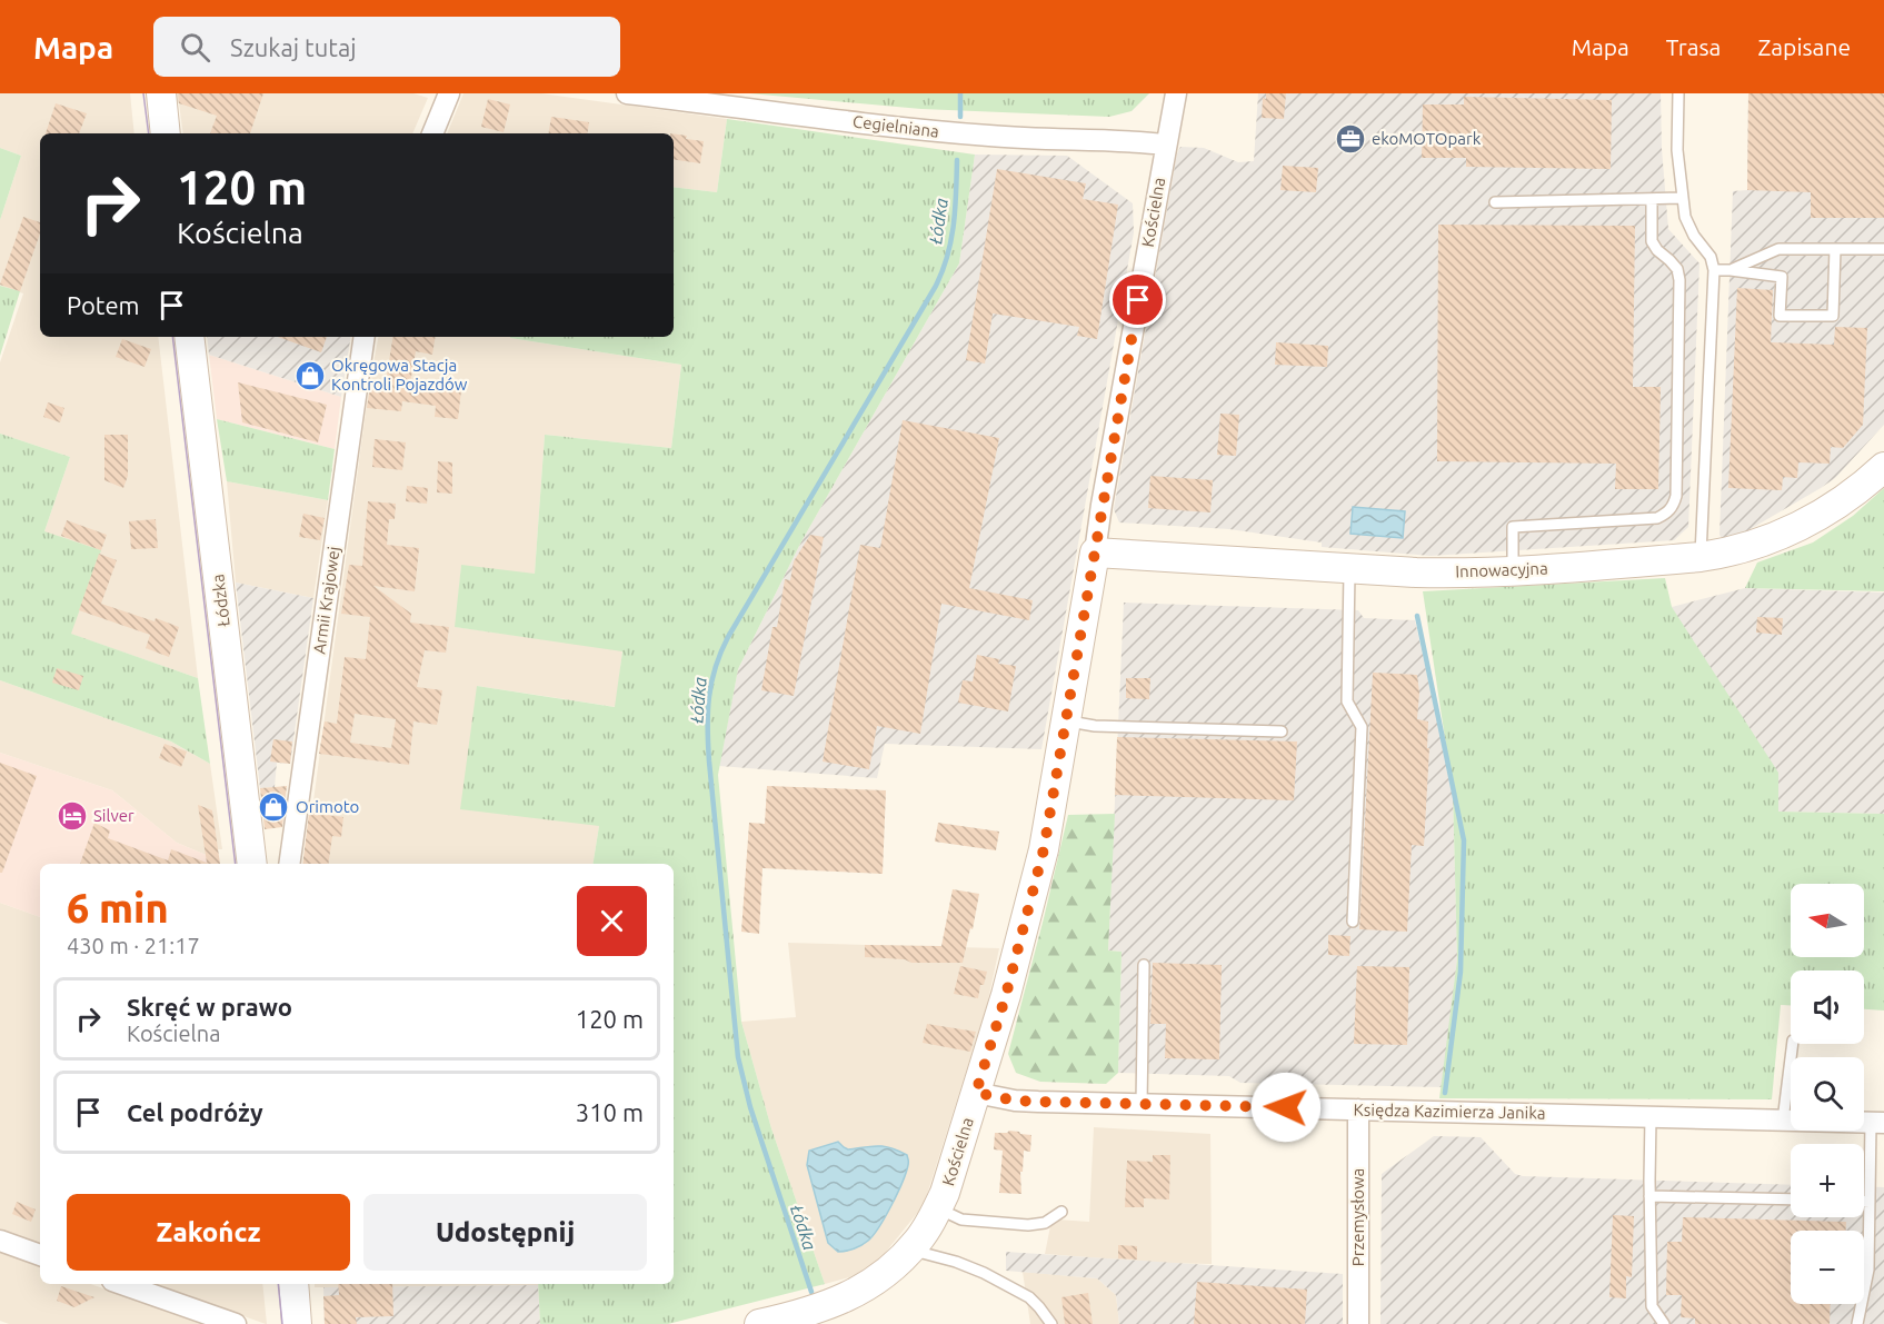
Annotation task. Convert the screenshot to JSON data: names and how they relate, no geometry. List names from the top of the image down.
{
  "streets": {
    "street": [
      "Cegielniana",
      "Kościelna",
      "Innowacyjna",
      "Łódzka",
      "Armii Krajowej",
      "Księdza Kazimierza Janika",
      "Przemysłowa"
    ]
  },
  "crossings": [
    ["Cegielniana", "Kościelna"],
    ["Kościelna", "Innowacyjna"],
    ["Kościelna", "Księdza Kazimierza Janika"],
    ["Księdza Kazimierza Janika", "Przemysłowa"]
  ],
  "water": ["Łódka"],
  "places": {
    "office": ["ekoMOTOpark"],
    "shop": ["Okręgowa Stacja Kontroli Pojazdów", "Orimoto"],
    "hotel": ["Silver"]
  },
  "north": "left",
  "page": {
    "header": "Mapa",
    "search": "Szukaj tutaj",
    "nav": ["Mapa", "Trasa", "Zapisane"],
    "turn": ["120 m", "Kościelna"],
    "then": "Potem",
    "heading": ["6 min", "430 m · 21:17"],
    "map_buttons": ["+", "−"],
    "list": [
      {
        "name": "Skręć w prawo",
        "note": "Kościelna",
        "value": "120 m"
      },
      {
        "name": "Cel podróży",
        "value": "310 m"
      }
    ],
    "buttons": ["Zakończ", "Udostępnij"]
  }
}
